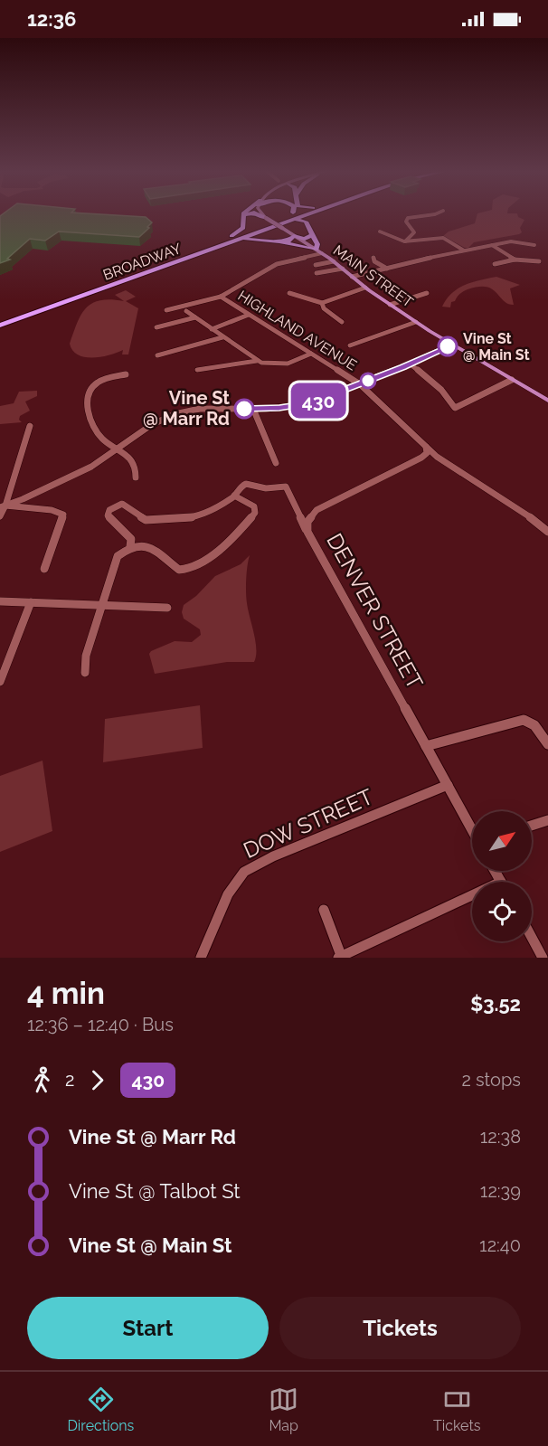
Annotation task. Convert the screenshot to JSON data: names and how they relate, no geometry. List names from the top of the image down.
{
  "streets": {
    "highway": ["BROADWAY"],
    "main road": ["MAIN STREET"],
    "street": ["HIGHLAND AVENUE", "DENVER STREET", "DOW STREET"]
  },
  "crossings": [
    ["HIGHLAND AVENUE", "DENVER STREET"],
    ["DENVER STREET", "DOW STREET"]
  ],
  "places": ["Vine St @ Main St", "Vine St @ Marr Rd"],
  "lines": ["bus line 430"],
  "north": "top right",
  "page": {
    "status": "12:36",
    "on_map": "430",
    "heading": ["4 min", "12:36 – 12:40 · Bus", "$3.52"],
    "legs": ["2", "430", "2 stops"],
    "list": [
      {
        "name": "Vine St @ Marr Rd",
        "value": "12:38"
      },
      {
        "name": "Vine St @ Talbot St",
        "value": "12:39"
      },
      {
        "name": "Vine St @ Main St",
        "value": "12:40"
      }
    ],
    "buttons": ["Start", "Tickets"],
    "tabs": ["Directions", "Map", "Tickets"]
  }
}
